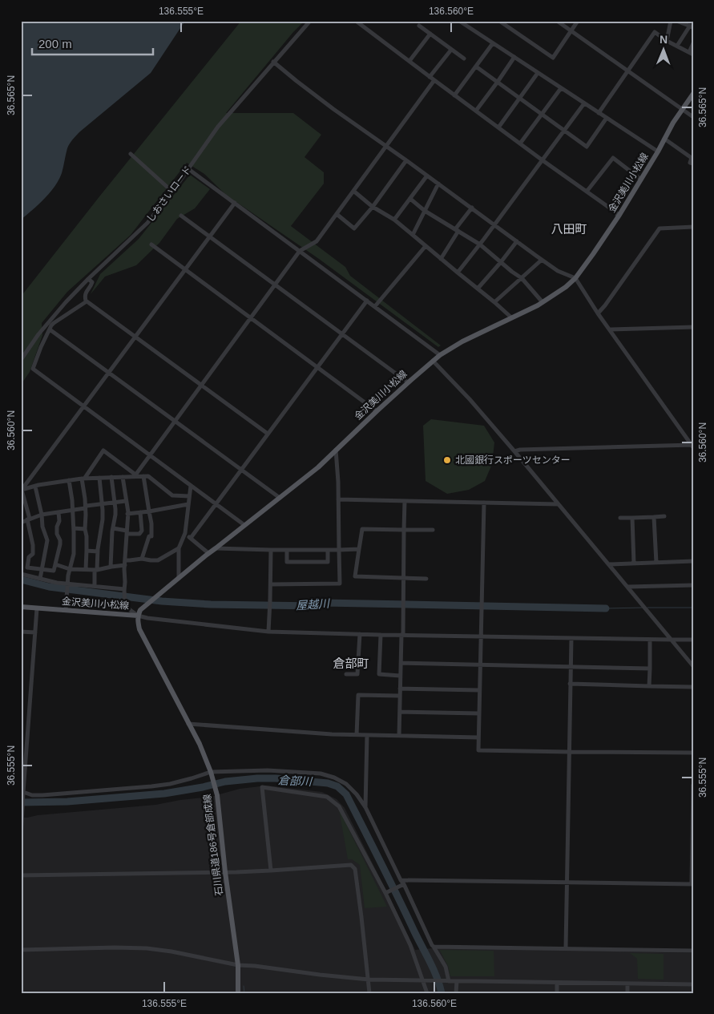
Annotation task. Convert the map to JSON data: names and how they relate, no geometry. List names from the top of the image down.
{
  "streets": {
    "main road": ["金沢美川小松線", "石川県道186号倉部成線"],
    "street": ["しおさいロード"]
  },
  "crossings": [
    ["金沢美川小松線", "石川県道186号倉部成線"]
  ],
  "districts": ["八田町", "倉部町"],
  "water": ["屋越川", "倉部川"],
  "places": ["北國銀行スポーツセンター"],
  "scale_bar": "200 m",
  "north": "top",
  "coordinates": [
    "136.555°E",
    "136.560°E",
    "36.565°N",
    "36.560°N",
    "36.555°N"
  ]
}
